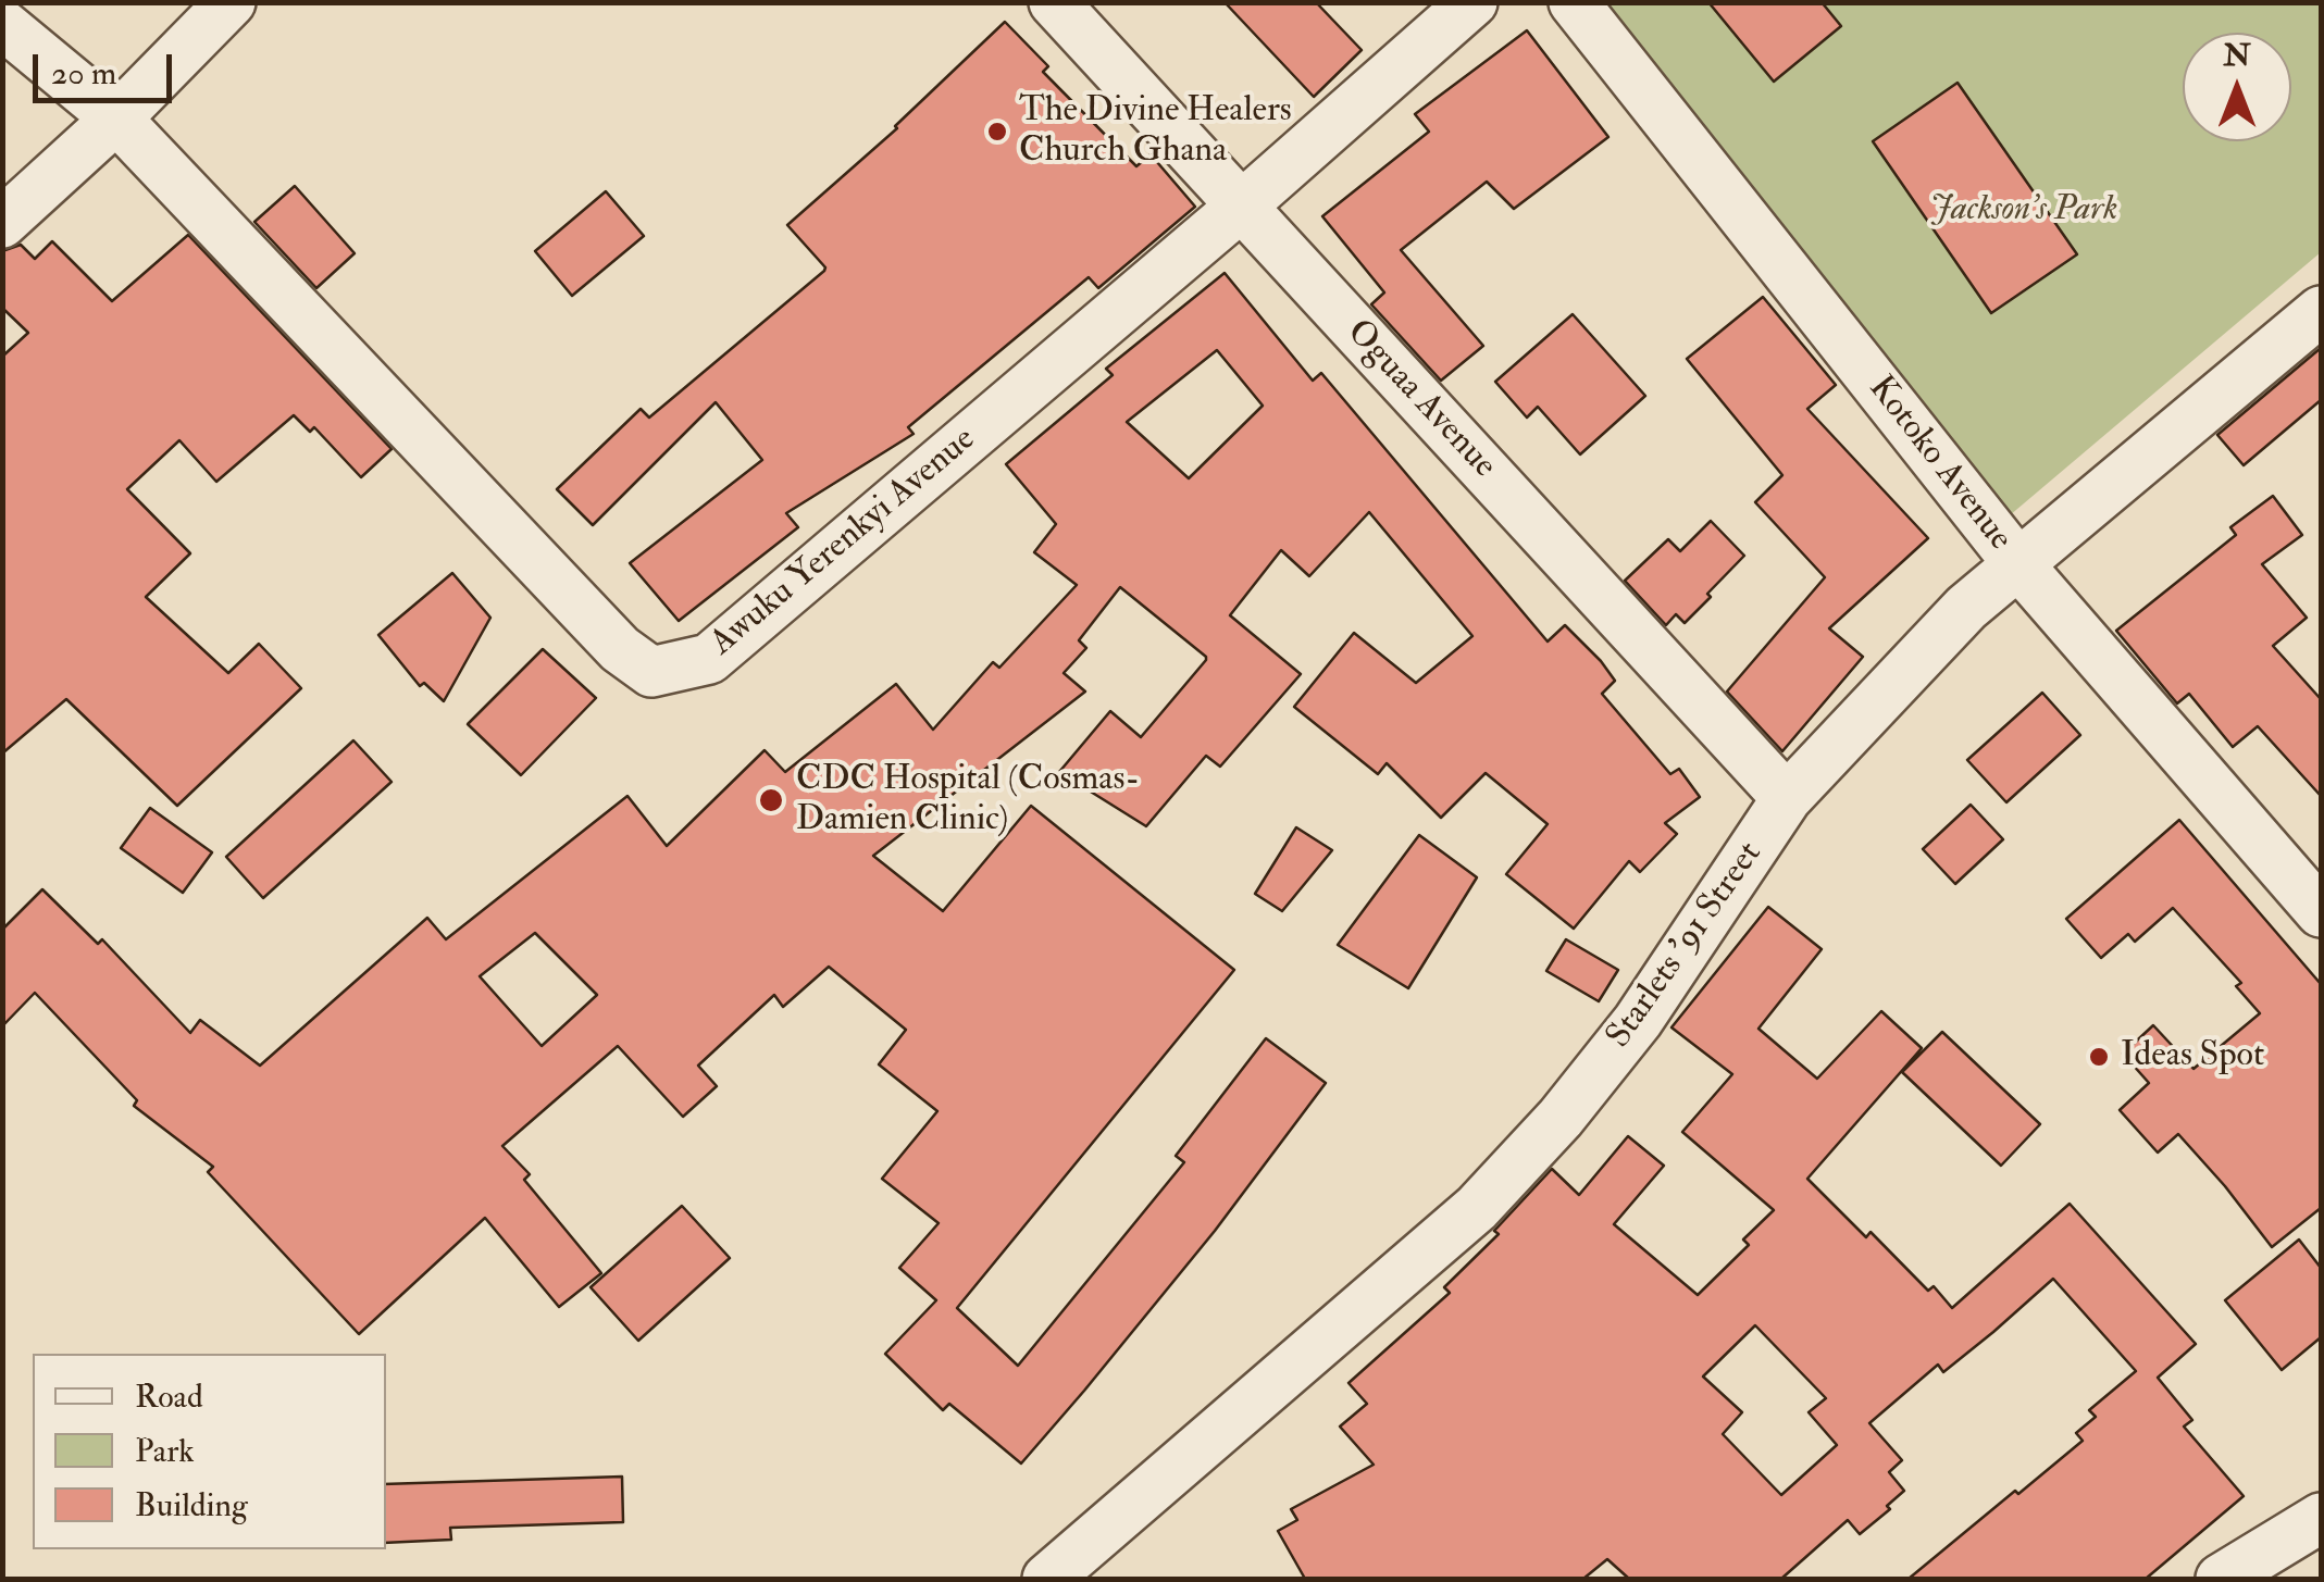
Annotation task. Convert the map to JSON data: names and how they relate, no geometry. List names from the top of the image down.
{
  "streets": {
    "street": [
      "Oguaa Avenue",
      "Kotoko Avenue",
      "Awuku Yerenkyi Avenue",
      "Starlets '91 Street"
    ]
  },
  "crossings": [
    ["Oguaa Avenue", "Awuku Yerenkyi Avenue"],
    ["Oguaa Avenue", "Starlets '91 Street"],
    ["Kotoko Avenue", "Starlets '91 Street"]
  ],
  "parks": ["Jackson's Park"],
  "places": ["The Divine Healers Church Ghana", "CDC Hospital (Cosmas- Damien Clinic)", "Ideas Spot"],
  "legend": ["Road", "Park", "Building"],
  "scale_bar": "20 m",
  "north": "top"
}
